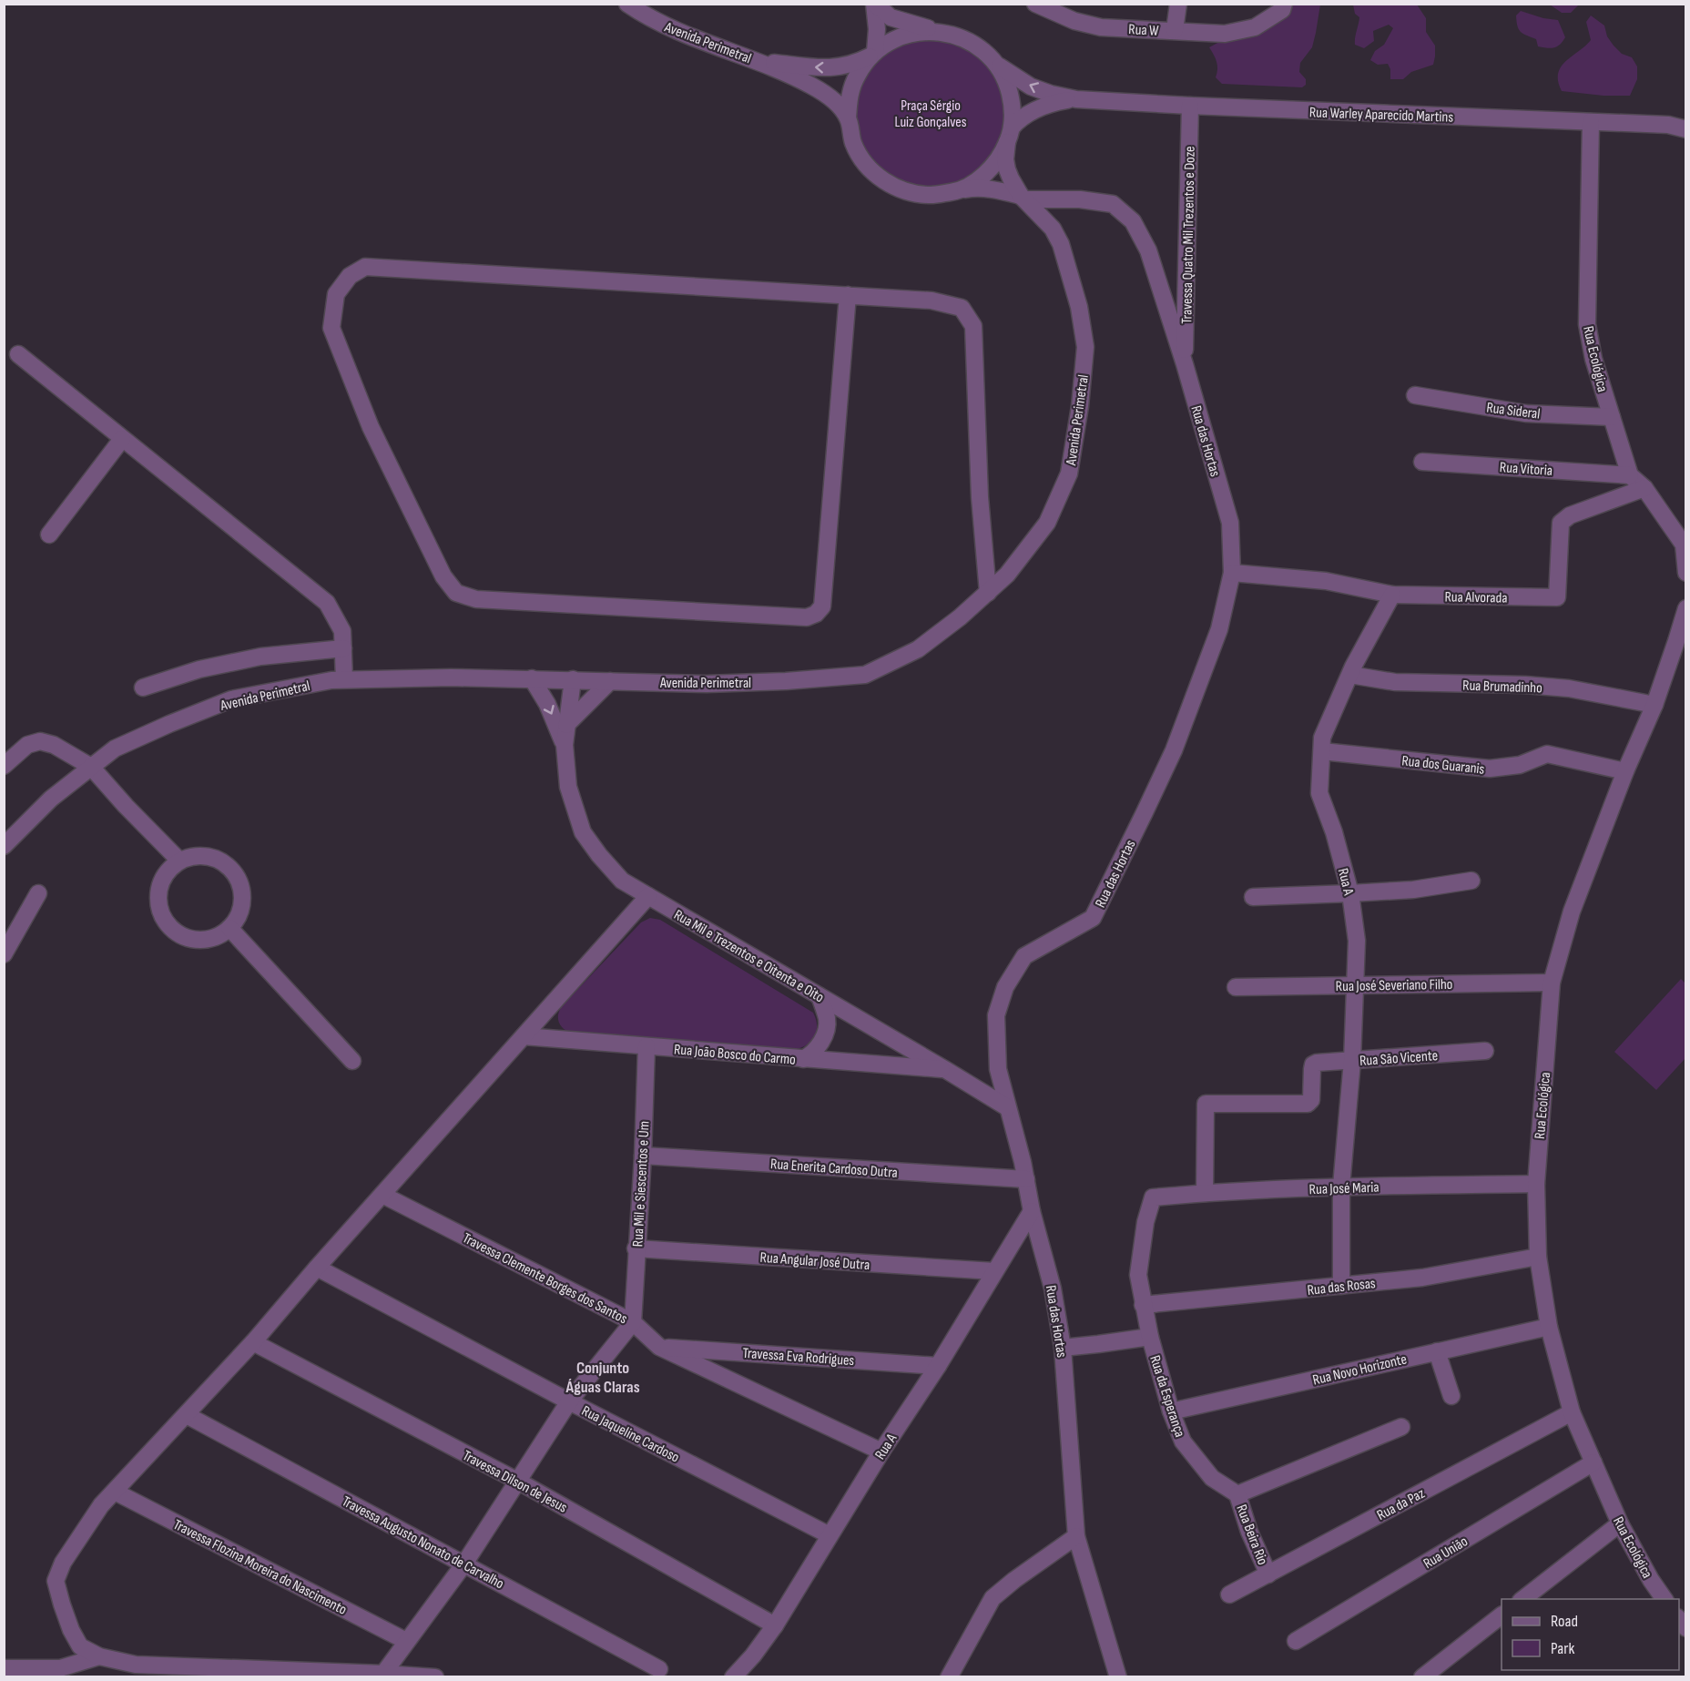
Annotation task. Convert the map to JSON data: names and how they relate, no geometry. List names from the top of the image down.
{
  "streets": {
    "street": [
      "Rua W",
      "Avenida Perimetral",
      "Rua Warley Aparecido Martins",
      "Travessa Quatro Mil Trezentos e Doze",
      "Rua Ecológica",
      "Rua Sideral",
      "Rua das Hortas",
      "Rua Vitoria",
      "Rua Alvorada",
      "Rua Brumadinho",
      "Rua dos Guaranis",
      "Rua A",
      "Rua Mil e Trezentos e Oitenta e Oito",
      "Rua José Severiano Filho",
      "Rua João Bosco do Carmo",
      "Rua São Vicente",
      "Rua Enerita Cardoso Dutra",
      "Rua Mil e Siescentos e Um",
      "Rua José Maria",
      "Rua Angular José Dutra",
      "Travessa Clemente Borges dos Santos",
      "Rua das Rosas",
      "Travessa Eva Rodrigues",
      "Rua Novo Horizonte",
      "Rua da Esperança",
      "Rua Jaqueline Cardoso",
      "Travessa Dilson de Jesus",
      "Rua da Paz",
      "Rua Beira Rio",
      "Travessa Augusto Nonato de Carvalho",
      "Rua União",
      "Travessa Flozina Moreira do Nascimento"
    ]
  },
  "crossings": [
    ["Avenida Perimetral", "Rua Warley Aparecido Martins"],
    ["Avenida Perimetral", "Rua das Hortas"],
    ["Avenida Perimetral", "Rua Mil e Trezentos e Oitenta e Oito"],
    ["Rua Warley Aparecido Martins", "Travessa Quatro Mil Trezentos e Doze"],
    ["Rua Warley Aparecido Martins", "Rua Ecológica"],
    ["Travessa Quatro Mil Trezentos e Doze", "Rua das Hortas"],
    ["Rua Ecológica", "Rua Sideral"],
    ["Rua Ecológica", "Rua Vitoria"],
    ["Rua Ecológica", "Rua Brumadinho"],
    ["Rua Ecológica", "Rua dos Guaranis"],
    ["Rua Ecológica", "Rua José Severiano Filho"],
    ["Rua Ecológica", "Rua José Maria"],
    ["Rua Ecológica", "Rua das Rosas"],
    ["Rua Ecológica", "Rua Novo Horizonte"],
    ["Rua Ecológica", "Rua da Paz"],
    ["Rua Ecológica", "Rua União"],
    ["Rua das Hortas", "Rua Alvorada"],
    ["Rua das Hortas", "Rua A"],
    ["Rua das Hortas", "Rua Mil e Trezentos e Oitenta e Oito"],
    ["Rua das Hortas", "Rua Enerita Cardoso Dutra"],
    ["Rua Alvorada", "Rua A"],
    ["Rua Brumadinho", "Rua A"],
    ["Rua dos Guaranis", "Rua A"],
    ["Rua A", "Rua José Severiano Filho"],
    ["Rua A", "Rua São Vicente"],
    ["Rua A", "Rua José Maria"],
    ["Rua A", "Rua Angular José Dutra"],
    ["Rua A", "Travessa Clemente Borges dos Santos"],
    ["Rua A", "Rua das Rosas"],
    ["Rua A", "Travessa Eva Rodrigues"],
    ["Rua A", "Rua Jaqueline Cardoso"],
    ["Rua A", "Travessa Dilson de Jesus"],
    ["Rua Mil e Trezentos e Oitenta e Oito", "Rua João Bosco do Carmo"],
    ["Rua João Bosco do Carmo", "Rua Mil e Siescentos e Um"],
    ["Rua São Vicente", "Rua José Maria"],
    ["Rua Enerita Cardoso Dutra", "Rua Mil e Siescentos e Um"],
    ["Rua Mil e Siescentos e Um", "Rua Angular José Dutra"],
    ["Rua Mil e Siescentos e Um", "Travessa Clemente Borges dos Santos"],
    ["Rua José Maria", "Rua da Esperança"],
    ["Travessa Clemente Borges dos Santos", "Travessa Eva Rodrigues"],
    ["Rua das Rosas", "Rua da Esperança"],
    ["Rua Novo Horizonte", "Rua da Esperança"],
    ["Rua da Esperança", "Rua Beira Rio"],
    ["Rua da Paz", "Rua Beira Rio"]
  ],
  "districts": ["Conjunto Águas Claras"],
  "parks": ["Praça Sérgio Luiz Gonçalves"],
  "legend": ["Road", "Park"]
}
